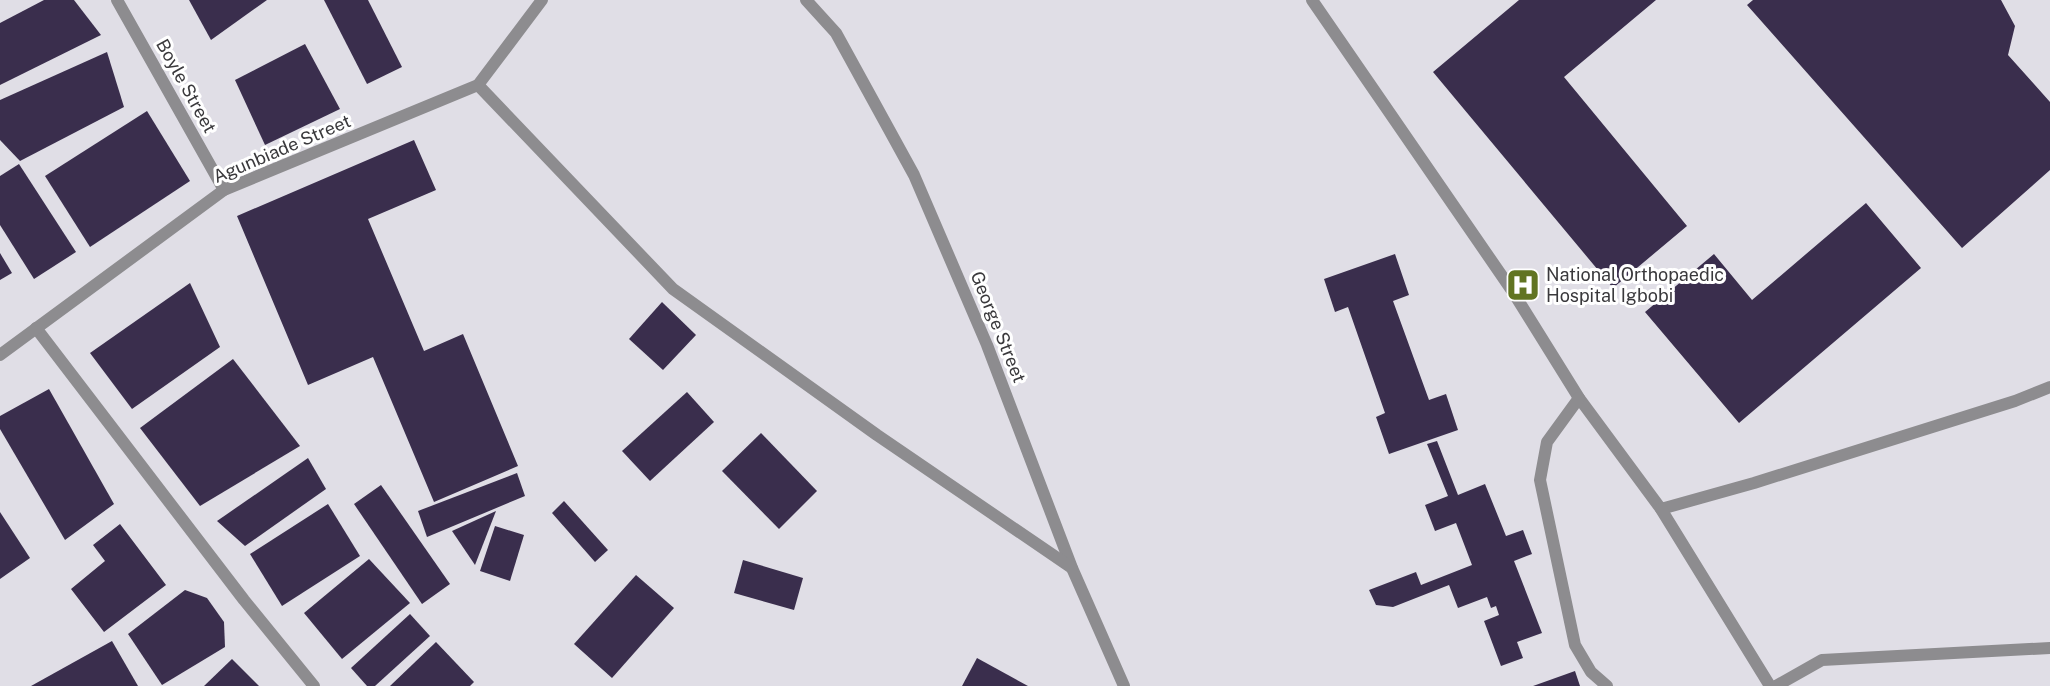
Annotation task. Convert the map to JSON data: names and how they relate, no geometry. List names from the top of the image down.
{
  "streets": {
    "street": ["Boyle Street", "Agunbiade Street", "George Street"]
  },
  "crossings": [
    ["Boyle Street", "Agunbiade Street"]
  ],
  "places": {
    "hospital": ["National Orthopaedic Hospital Igbobi"]
  }
}
